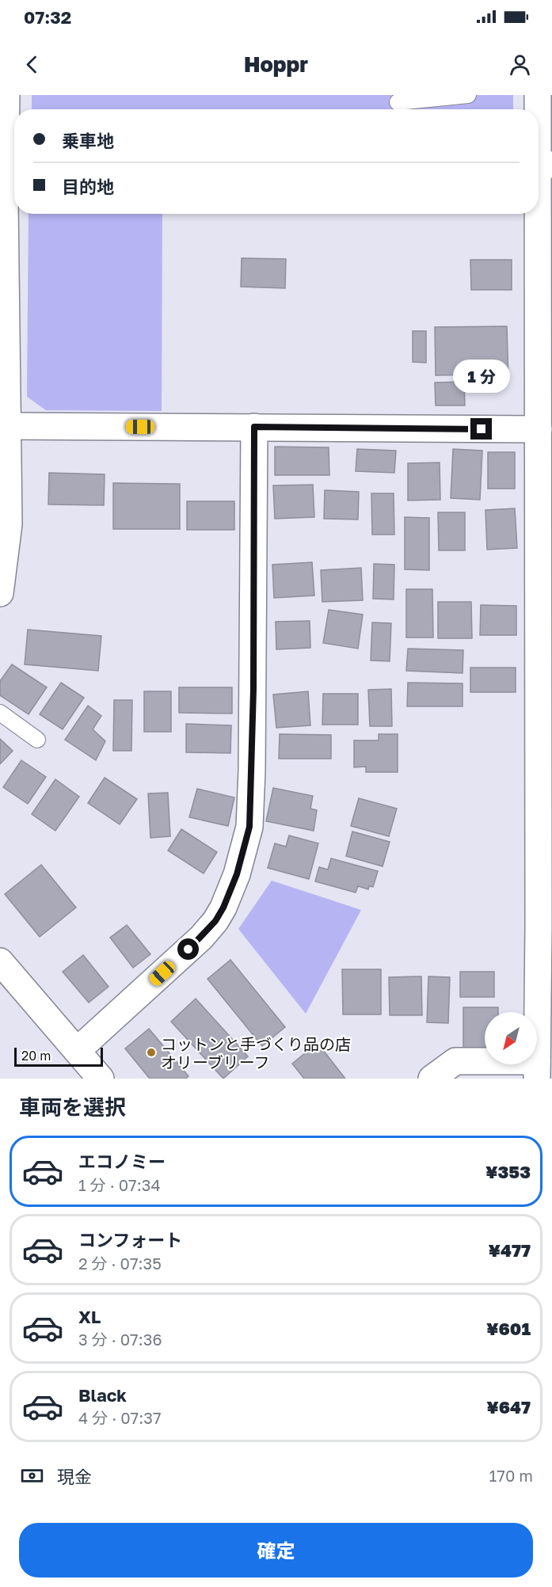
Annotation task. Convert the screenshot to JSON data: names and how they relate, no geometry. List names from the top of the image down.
{
  "places": ["コットンと手づくり品の店 オリーブリーフ"],
  "scale_bar": "20 m",
  "north": "bottom left",
  "page": {
    "status": "07:32",
    "header": "Hoppr",
    "banner": ["乗車地", "目的地"],
    "bubble": "1 分",
    "scale": "20 m",
    "heading": "車両を選択",
    "list": [
      {
        "name": "エコノミー",
        "note": "1 分 · 07:34",
        "value": "¥353"
      },
      {
        "name": "コンフォート",
        "note": "2 分 · 07:35",
        "value": "¥477"
      },
      {
        "name": "XL",
        "note": "3 分 · 07:36",
        "value": "¥601"
      },
      {
        "name": "Black",
        "note": "4 分 · 07:37",
        "value": "¥647"
      }
    ],
    "pay": ["現金", "170 m"],
    "buttons": "確定"
  }
}
